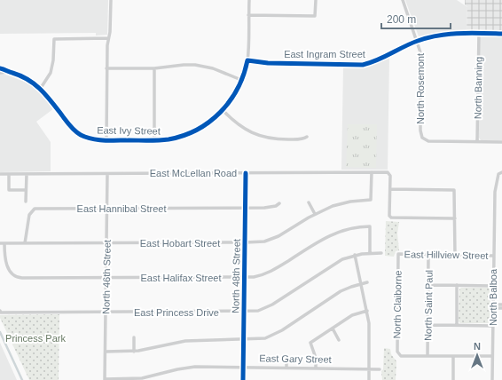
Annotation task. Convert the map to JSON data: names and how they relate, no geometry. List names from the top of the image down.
{
  "streets": {
    "street": [
      "East Ingram Street",
      "North Banning",
      "North Rosemont",
      "East Ivy Street",
      "East McLellan Road",
      "East Hannibal Street",
      "East Hobart Street",
      "East Hillview Street",
      "North 48th Street",
      "North 46th Street",
      "East Halifax Street",
      "North Balboa",
      "North Claiborne",
      "North Saint Paul",
      "East Princess Drive",
      "East Gary Street"
    ]
  },
  "crossings": [
    ["East Ingram Street", "North Banning"],
    ["East Ingram Street", "North Rosemont"],
    ["North Banning", "North Rosemont"],
    ["East McLellan Road", "East Hobart Street"],
    ["East McLellan Road", "North 48th Street"],
    ["East McLellan Road", "North 46th Street"],
    ["East Hannibal Street", "East Hobart Street"],
    ["East Hannibal Street", "North 48th Street"],
    ["East Hannibal Street", "North 46th Street"],
    ["East Hobart Street", "North 48th Street"],
    ["East Hobart Street", "North 46th Street"],
    ["East Hobart Street", "East Halifax Street"],
    ["East Hillview Street", "North Balboa"],
    ["East Hillview Street", "North Claiborne"],
    ["East Hillview Street", "North Saint Paul"],
    ["North 48th Street", "East Halifax Street"],
    ["North 48th Street", "East Princess Drive"],
    ["North 48th Street", "East Gary Street"],
    ["North 46th Street", "East Halifax Street"],
    ["North 46th Street", "East Princess Drive"],
    ["North 46th Street", "East Gary Street"],
    ["East Halifax Street", "East Princess Drive"],
    ["North Claiborne", "North Saint Paul"]
  ],
  "parks": ["Princess Park"],
  "scale_bar": "200 m",
  "north": "top"
}
